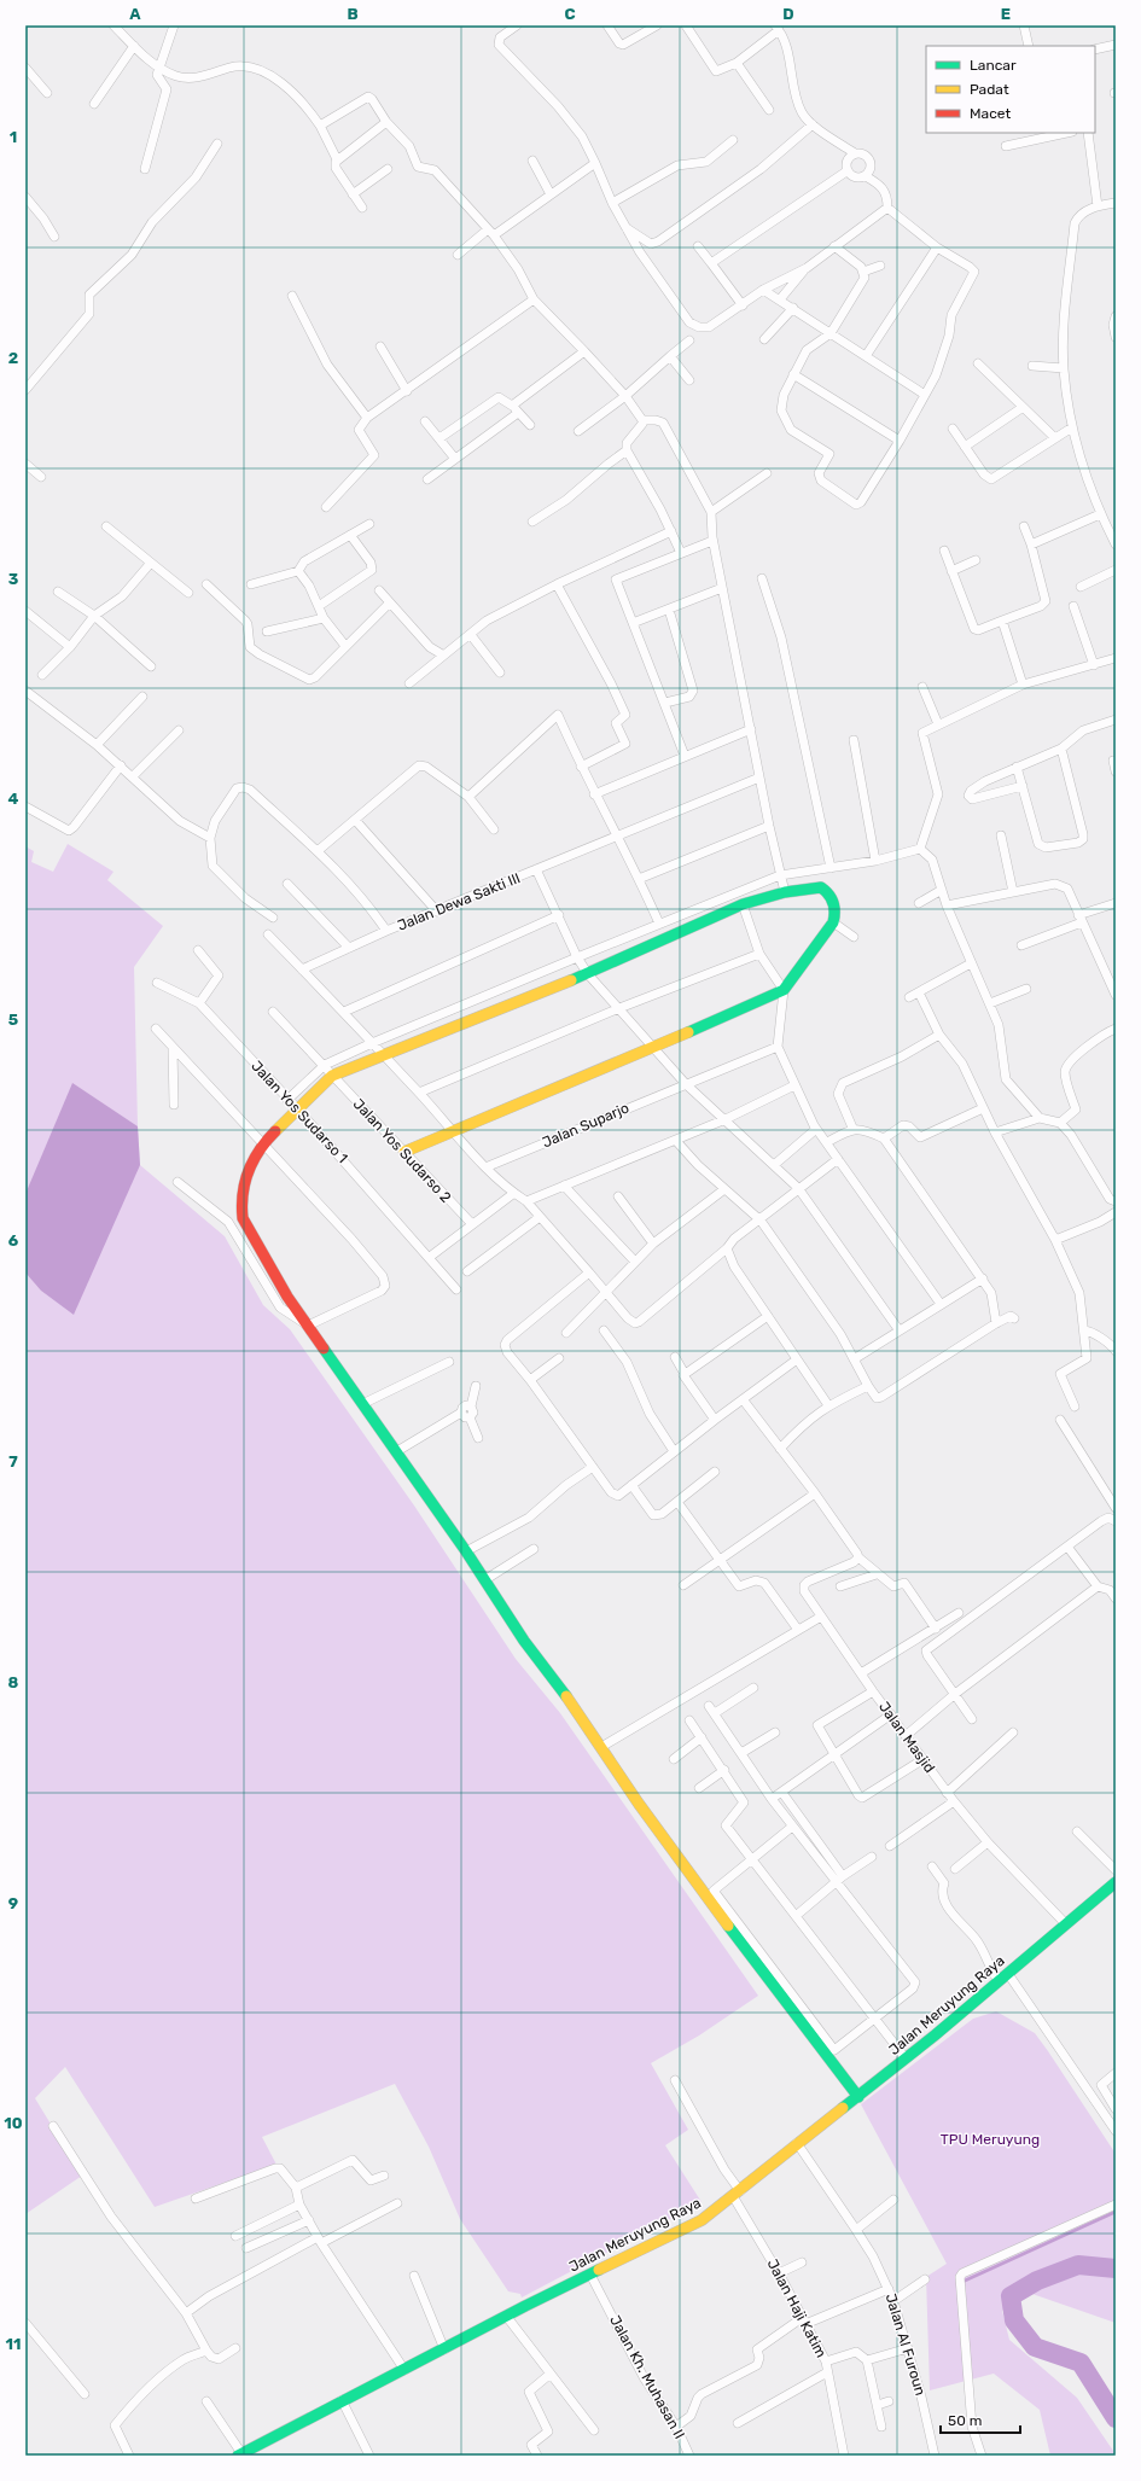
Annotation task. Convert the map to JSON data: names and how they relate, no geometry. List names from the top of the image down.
{
  "streets": {
    "street": [
      "Jalan Dewa Sakti III",
      "Jalan Yos Sudarso 1",
      "Jalan Suparjo",
      "Jalan Yos Sudarso 2",
      "Jalan Masjid",
      "Jalan Meruyung Raya",
      "Jalan Haji Katim",
      "Jalan Al Furoun",
      "Jalan Kh. Muhasan II"
    ]
  },
  "crossings": [
    ["Jalan Masjid", "Jalan Meruyung Raya"],
    ["Jalan Meruyung Raya", "Jalan Haji Katim"],
    ["Jalan Meruyung Raya", "Jalan Al Furoun"],
    ["Jalan Meruyung Raya", "Jalan Kh. Muhasan II"]
  ],
  "parks": ["TPU Meruyung"],
  "legend": ["Lancar", "Padat", "Macet"],
  "scale_bar": "50 m",
  "grid": {
    "columns": [
      "A",
      "B",
      "C",
      "D",
      "E"
    ],
    "rows": [
      "1",
      "2",
      "3",
      "4",
      "5",
      "6",
      "7",
      "8",
      "9",
      "10",
      "11"
    ]
  }
}
